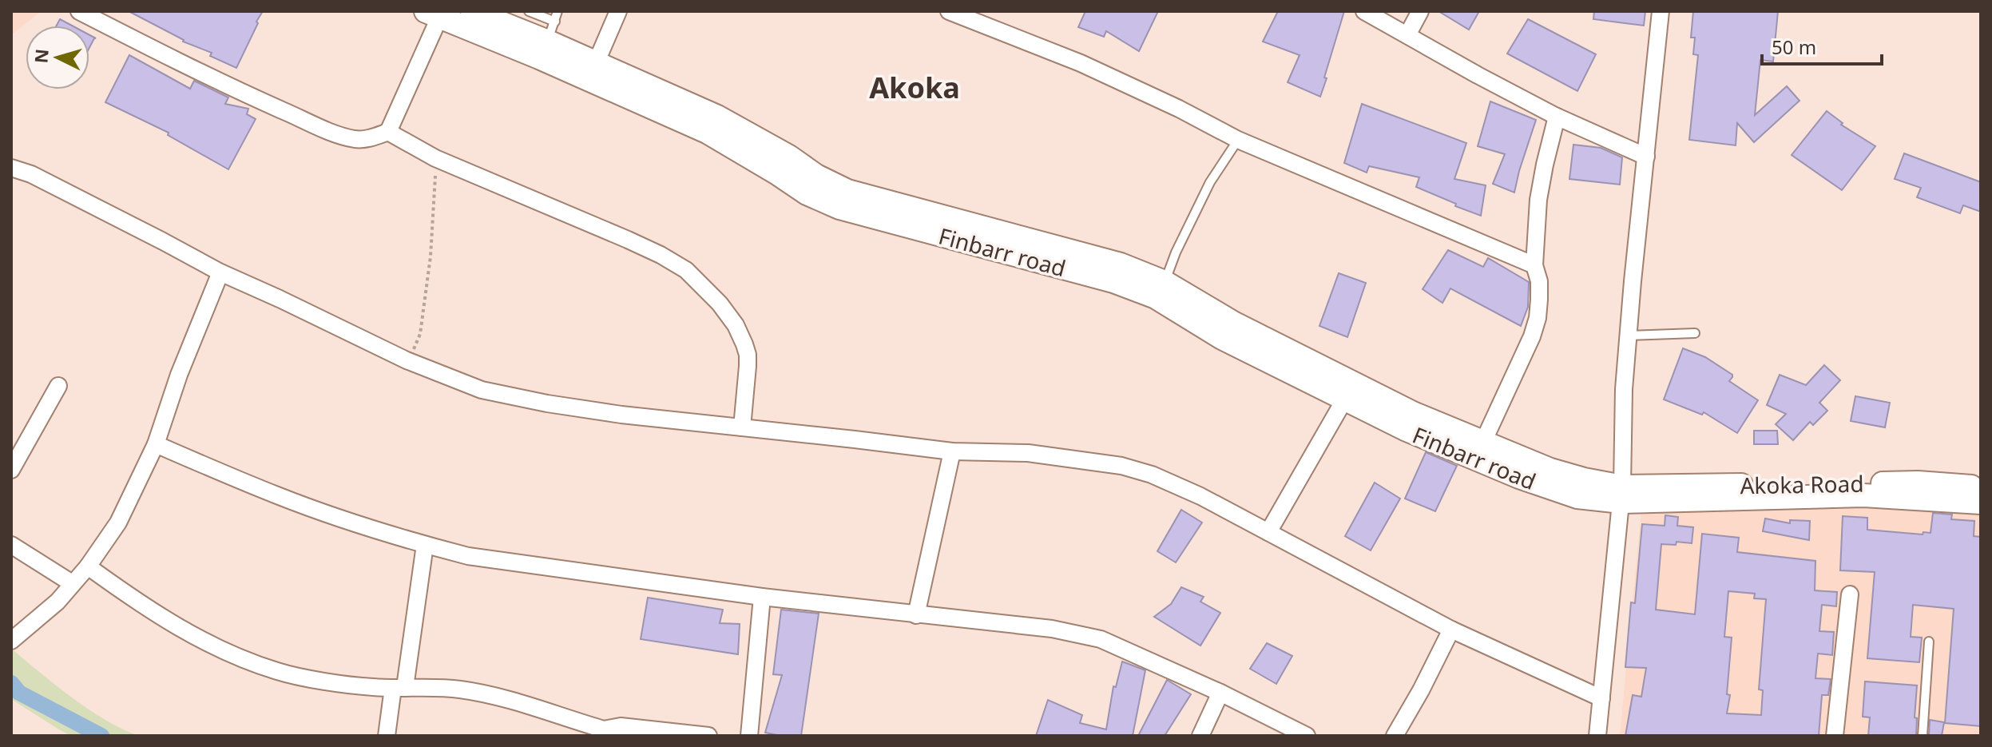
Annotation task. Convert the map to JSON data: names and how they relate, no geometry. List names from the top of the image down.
{
  "streets": {
    "main road": ["Finbarr road", "Akoka Road"]
  },
  "districts": ["Akoka"],
  "scale_bar": "50 m",
  "north": "left"
}
